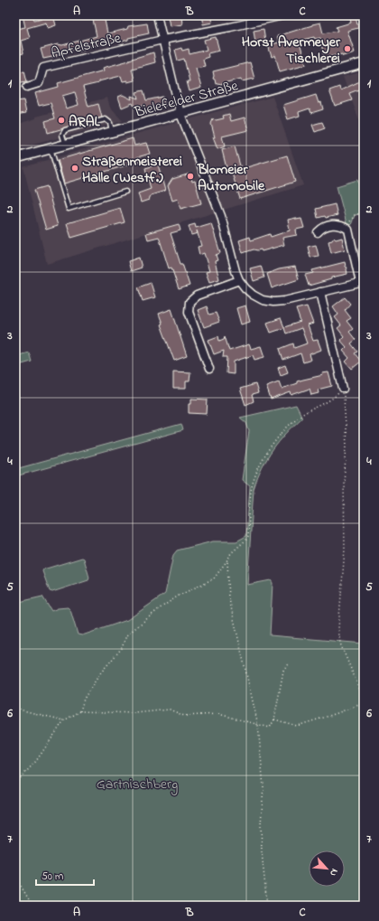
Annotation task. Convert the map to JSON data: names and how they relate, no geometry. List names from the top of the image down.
{
  "streets": {
    "street": ["Apfelstraße", "Bielefelder Straße"]
  },
  "parks": ["Gartnischberg"],
  "places": [
    "Horst Avermeyer Tischlerei",
    "ARAL",
    "Straßenmeisterei Halle (Westf.)",
    "Blomeier Automobile"
  ],
  "scale_bar": "50 m",
  "north": "bottom right",
  "grid": {
    "columns": ["A", "B", "C"],
    "rows": [
      "1",
      "2",
      "3",
      "4",
      "5",
      "6",
      "7"
    ]
  }
}
